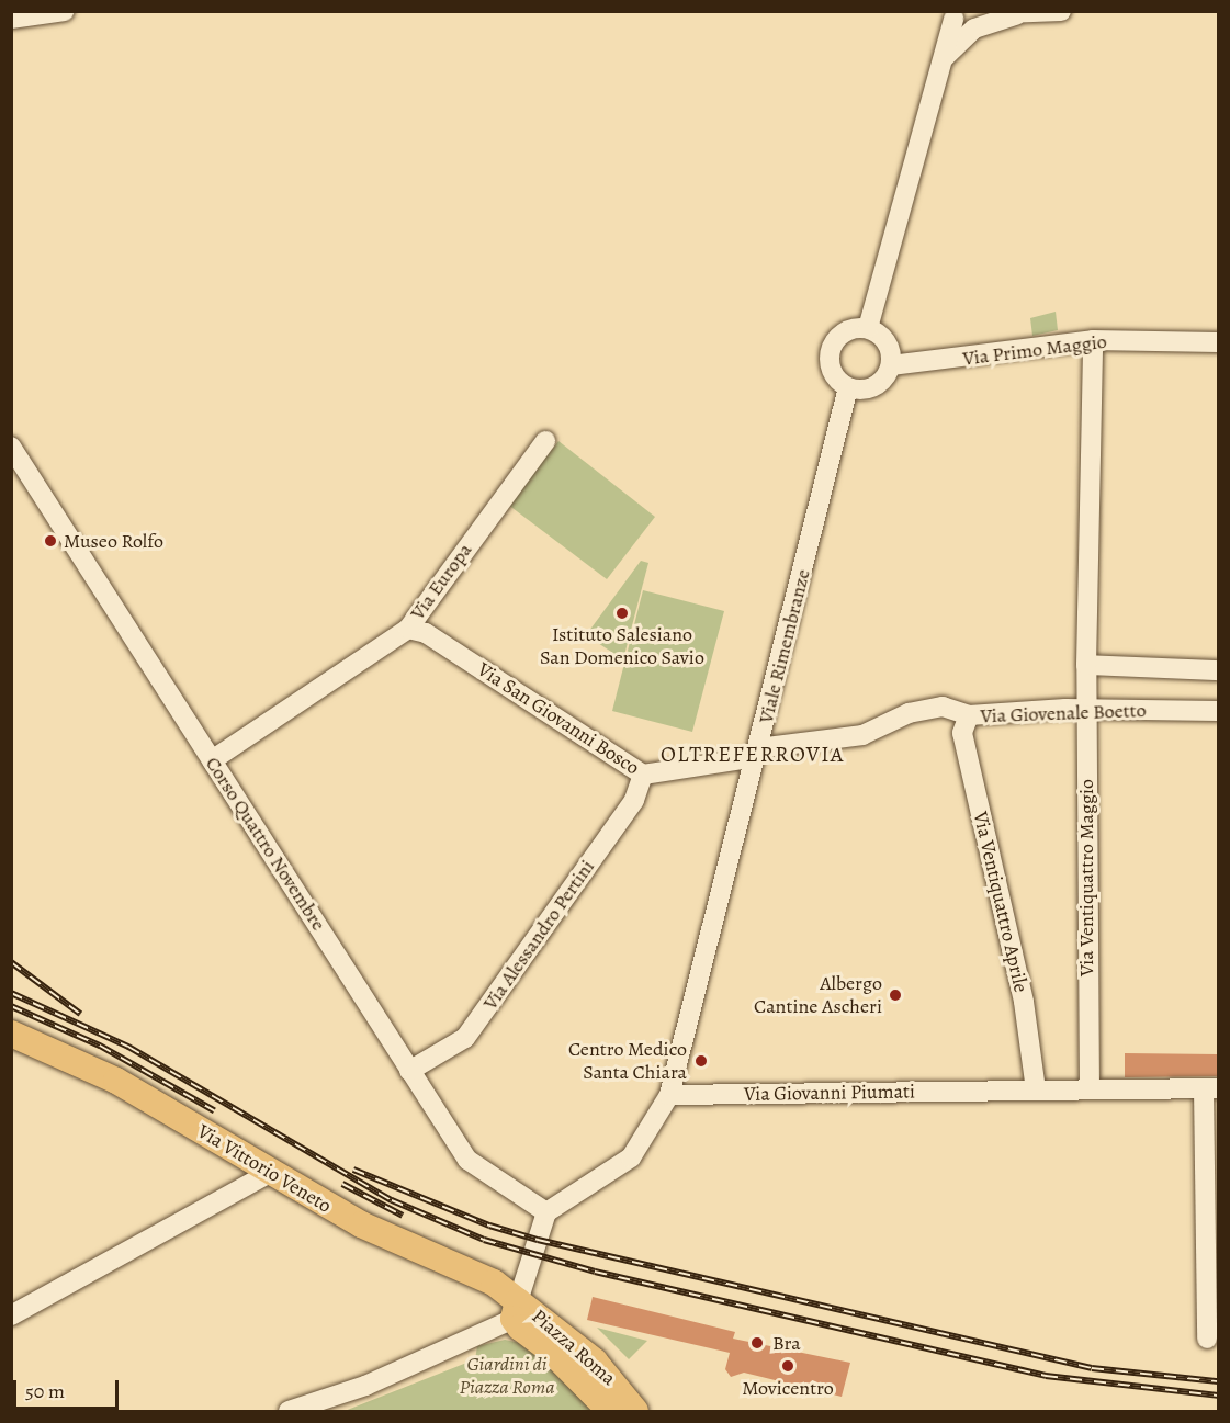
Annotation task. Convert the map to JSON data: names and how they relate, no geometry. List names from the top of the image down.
{
  "streets": {
    "main road": ["Via Vittorio Veneto", "Piazza Roma"],
    "street": [
      "Via Primo Maggio",
      "Via Europa",
      "Viale Rimembranze",
      "Via Giovenale Boetto",
      "Via San Giovanni Bosco",
      "Corso Quattro Novembre",
      "Via Ventiquattro Maggio",
      "Via Ventiquattro Aprile",
      "Via Alessandro Pertini",
      "Via Giovanni Piumati"
    ]
  },
  "crossings": [
    ["Via Primo Maggio", "Viale Rimembranze"],
    ["Via Primo Maggio", "Via Ventiquattro Maggio"],
    ["Via Europa", "Via San Giovanni Bosco"],
    ["Via Europa", "Corso Quattro Novembre"],
    ["Viale Rimembranze", "Via Giovenale Boetto"],
    ["Viale Rimembranze", "Via San Giovanni Bosco"],
    ["Viale Rimembranze", "Via Giovanni Piumati"],
    ["Via Giovenale Boetto", "Via San Giovanni Bosco"],
    ["Via Giovenale Boetto", "Via Ventiquattro Maggio"],
    ["Via Giovenale Boetto", "Via Ventiquattro Aprile"],
    ["Via San Giovanni Bosco", "Via Alessandro Pertini"],
    ["Corso Quattro Novembre", "Via Alessandro Pertini"],
    ["Via Ventiquattro Maggio", "Via Giovanni Piumati"],
    ["Via Ventiquattro Aprile", "Via Giovanni Piumati"],
    ["Via Vittorio Veneto", "Piazza Roma"]
  ],
  "districts": ["OLTREFERROVIA"],
  "parks": ["Giardini di Piazza Roma"],
  "places": [
    "Museo Rolfo",
    "Istituto Salesiano San Domenico Savio",
    "Albergo Cantine Ascheri",
    "Centro Medico Santa Chiara",
    "Bra",
    "Movicentro"
  ],
  "scale_bar": "50 m"
}
